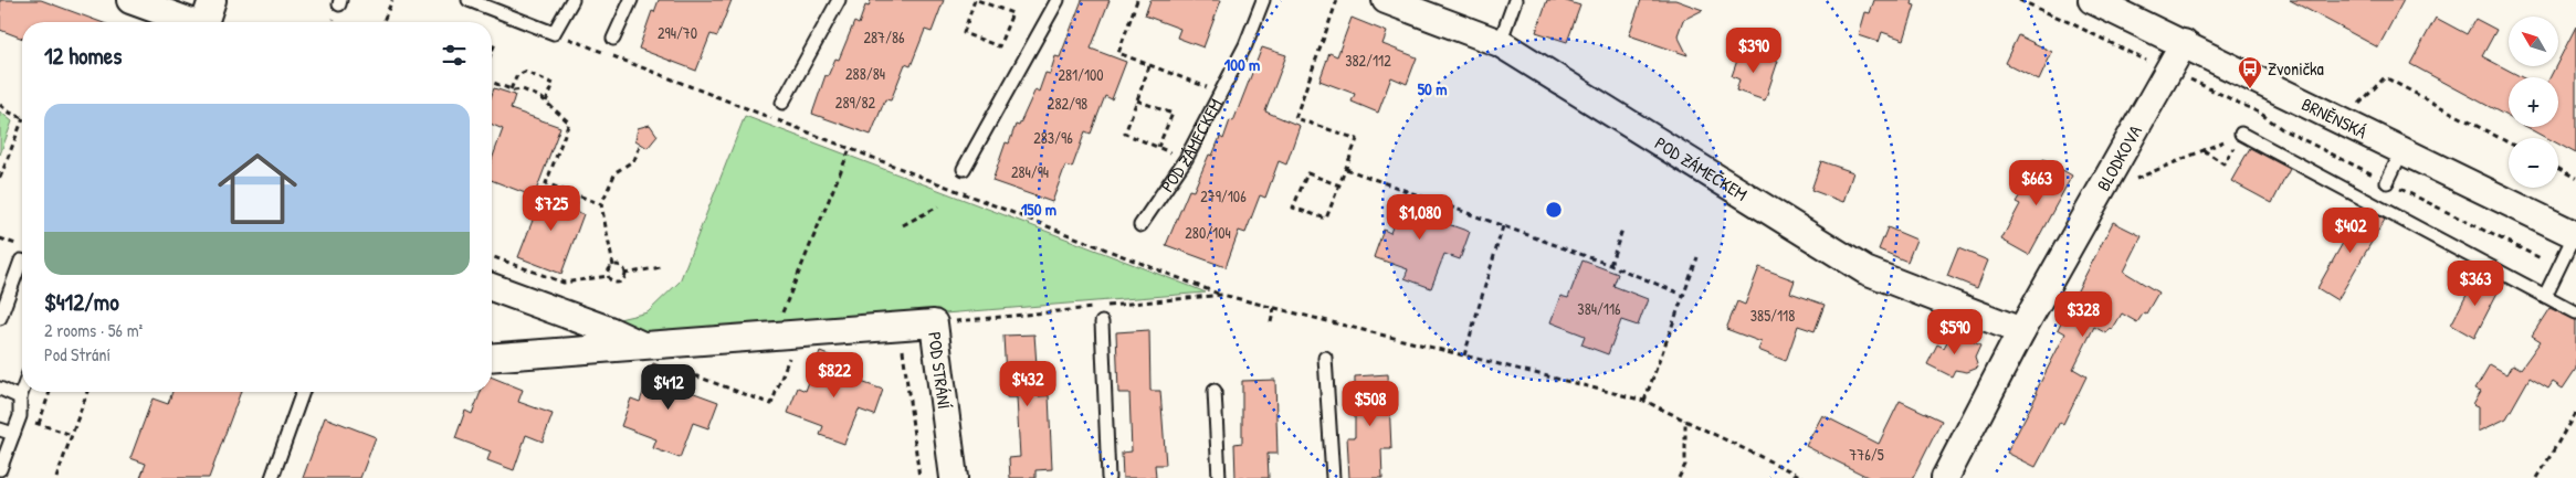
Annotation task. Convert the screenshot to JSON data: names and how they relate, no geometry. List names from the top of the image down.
{
  "streets": {
    "street": [
      "BRNĚNSKÁ",
      "POD ZÁMEČKEM",
      "BLODKOVA",
      "POD STRÁNÍ"
    ]
  },
  "crossings": [
    ["BRNĚNSKÁ", "BLODKOVA"],
    ["POD ZÁMEČKEM", "BLODKOVA"]
  ],
  "places": {
    "bus stop": ["Zvonička"]
  },
  "house_numbers": [
    "294/70",
    "287/86",
    "382/112",
    "288/84",
    "281/100",
    "289/82",
    "282/98",
    "283/96",
    "284/94",
    "279/106",
    "280/104",
    "384/116",
    "385/118",
    "776/5"
  ],
  "north": "top left",
  "page": {
    "map_buttons": ["+", "−"],
    "heading": "12 homes",
    "price": [
      "$390",
      "$663",
      "$725",
      "$1,080",
      "$402",
      "$363",
      "$328",
      "$590",
      "$822",
      "$432",
      "$412",
      "$508"
    ],
    "list": [
      {
        "name": "$412/mo",
        "note": "2 rooms · 56 m² · Pod Strání"
      }
    ]
  },
  "rings": ["100 m", "50 m", "150 m"]
}
